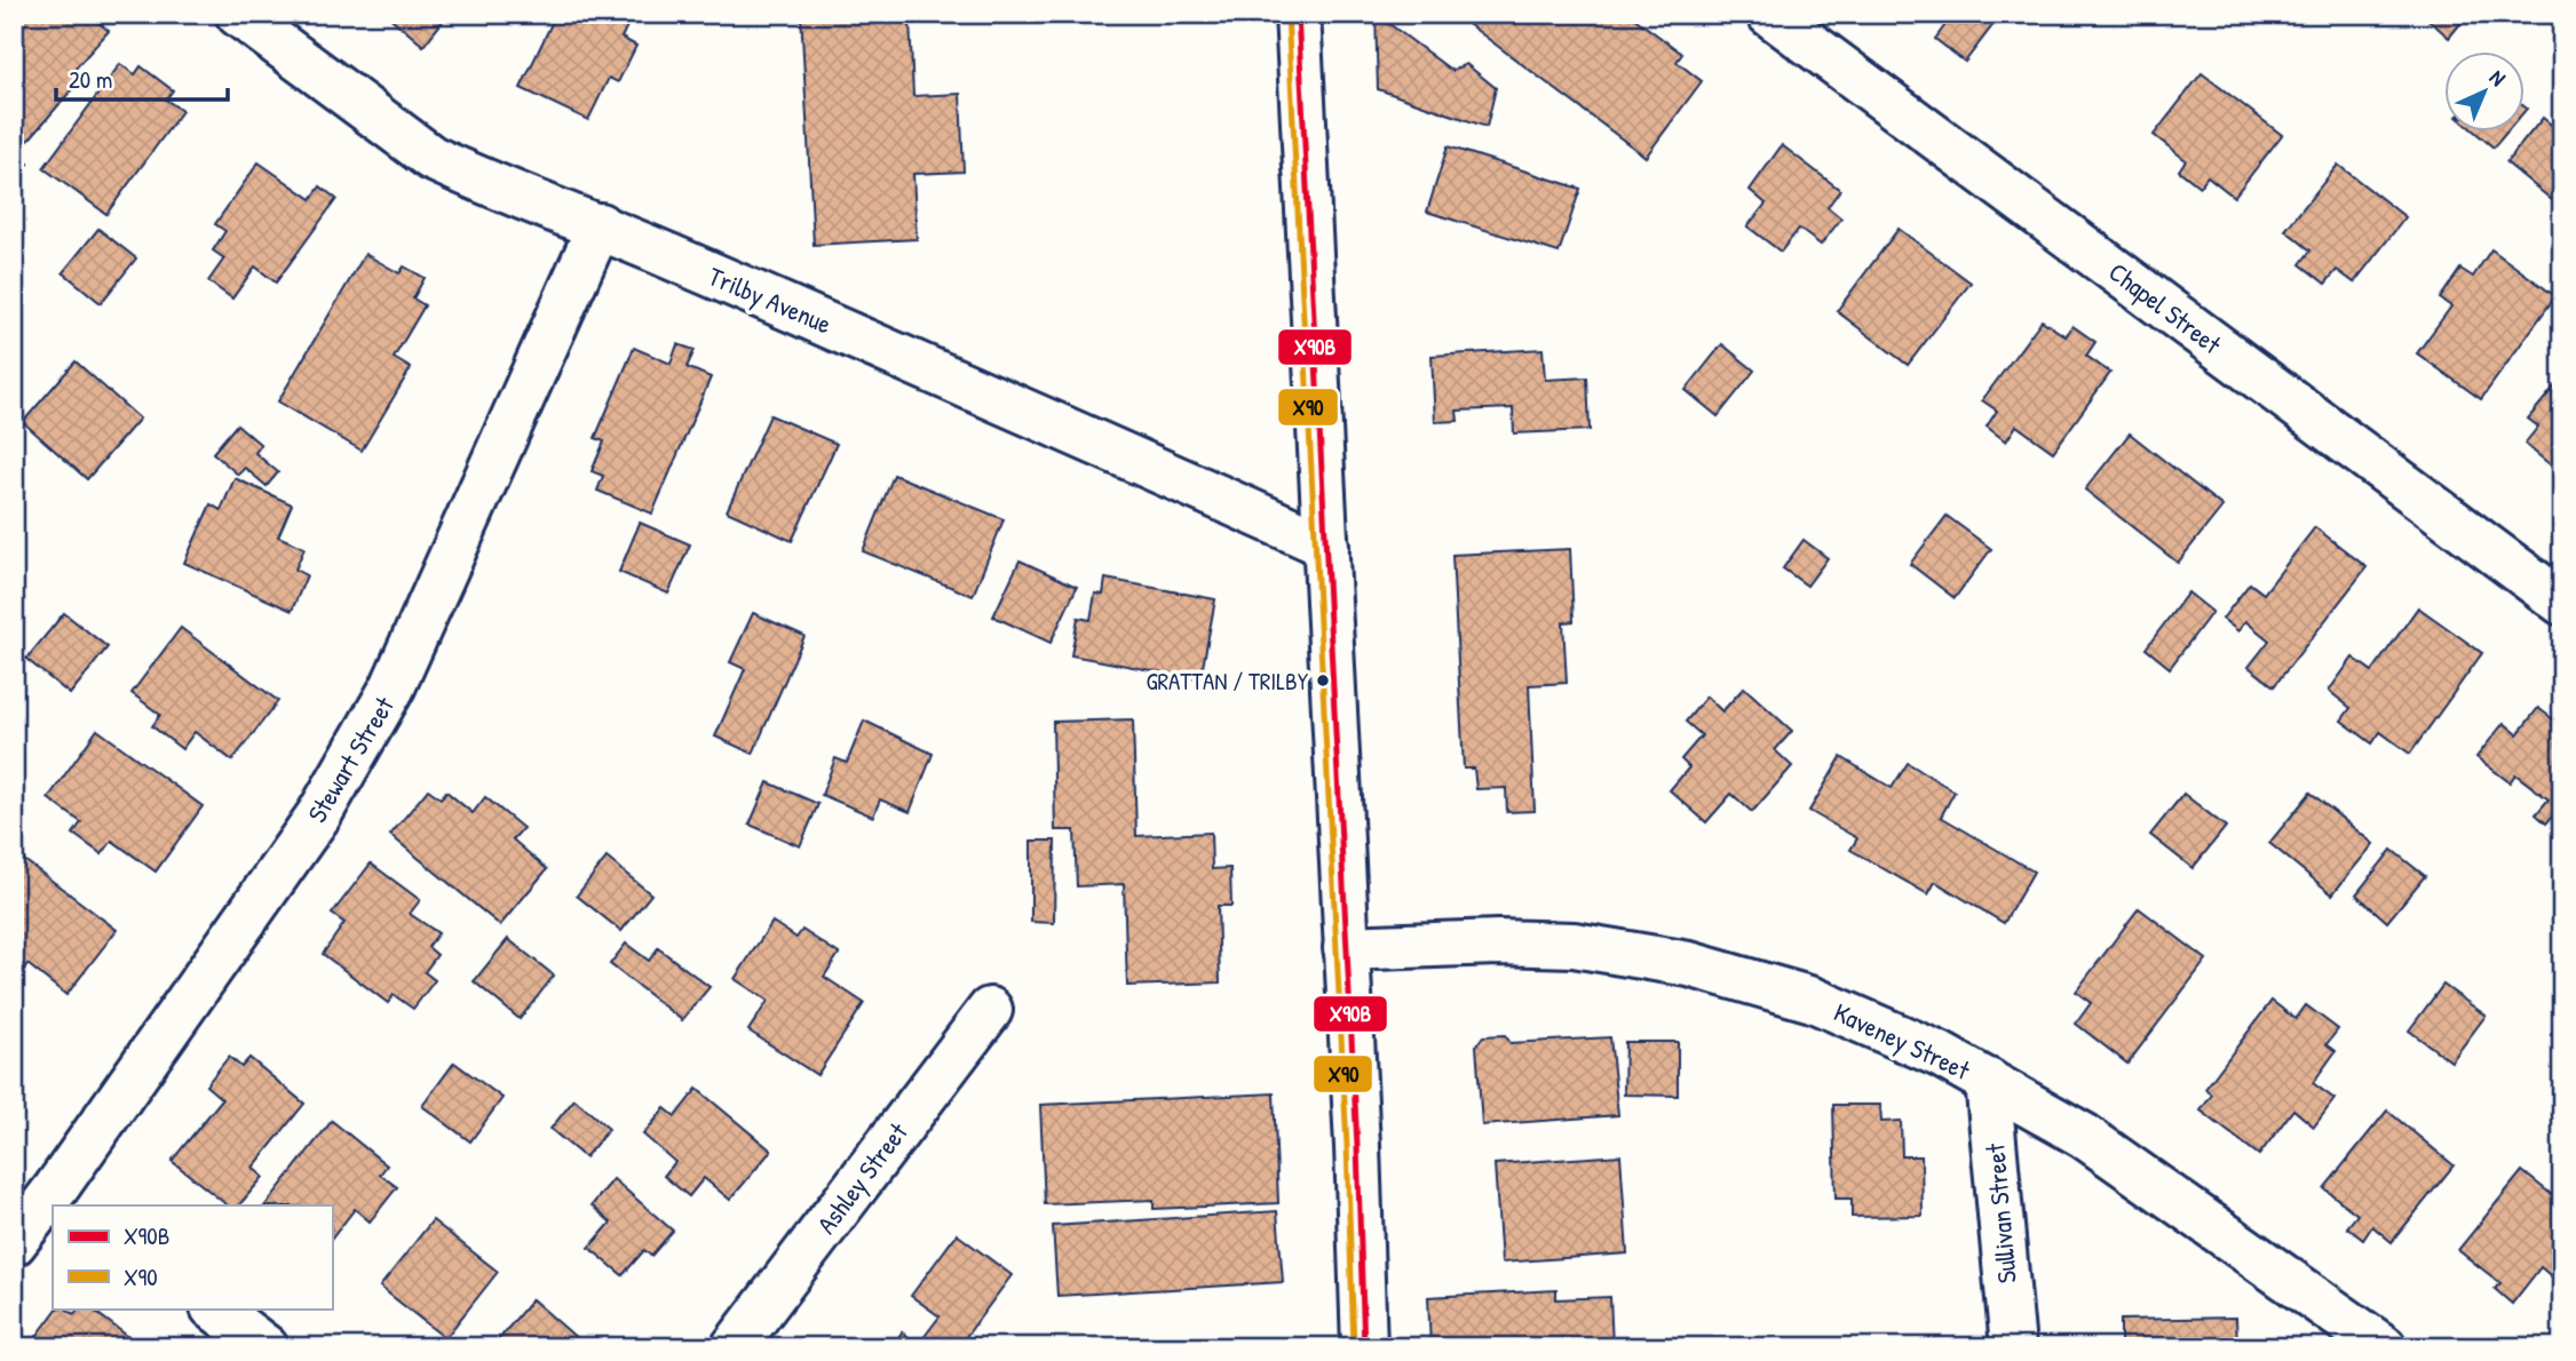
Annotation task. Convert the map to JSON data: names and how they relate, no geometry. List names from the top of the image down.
{
  "streets": {
    "street": [
      "Trilby Avenue",
      "Chapel Street",
      "Stewart Street",
      "Kaveney Street",
      "Ashley Street",
      "Sullivan Street"
    ]
  },
  "crossings": [
    ["Trilby Avenue", "Stewart Street"],
    ["Kaveney Street", "Sullivan Street"]
  ],
  "places": ["GRATTAN / TRILBY"],
  "lines": ["transit line X90B", "transit line X90"],
  "legend": ["X90B", "X90"],
  "scale_bar": "20 m",
  "north": "top right"
}
